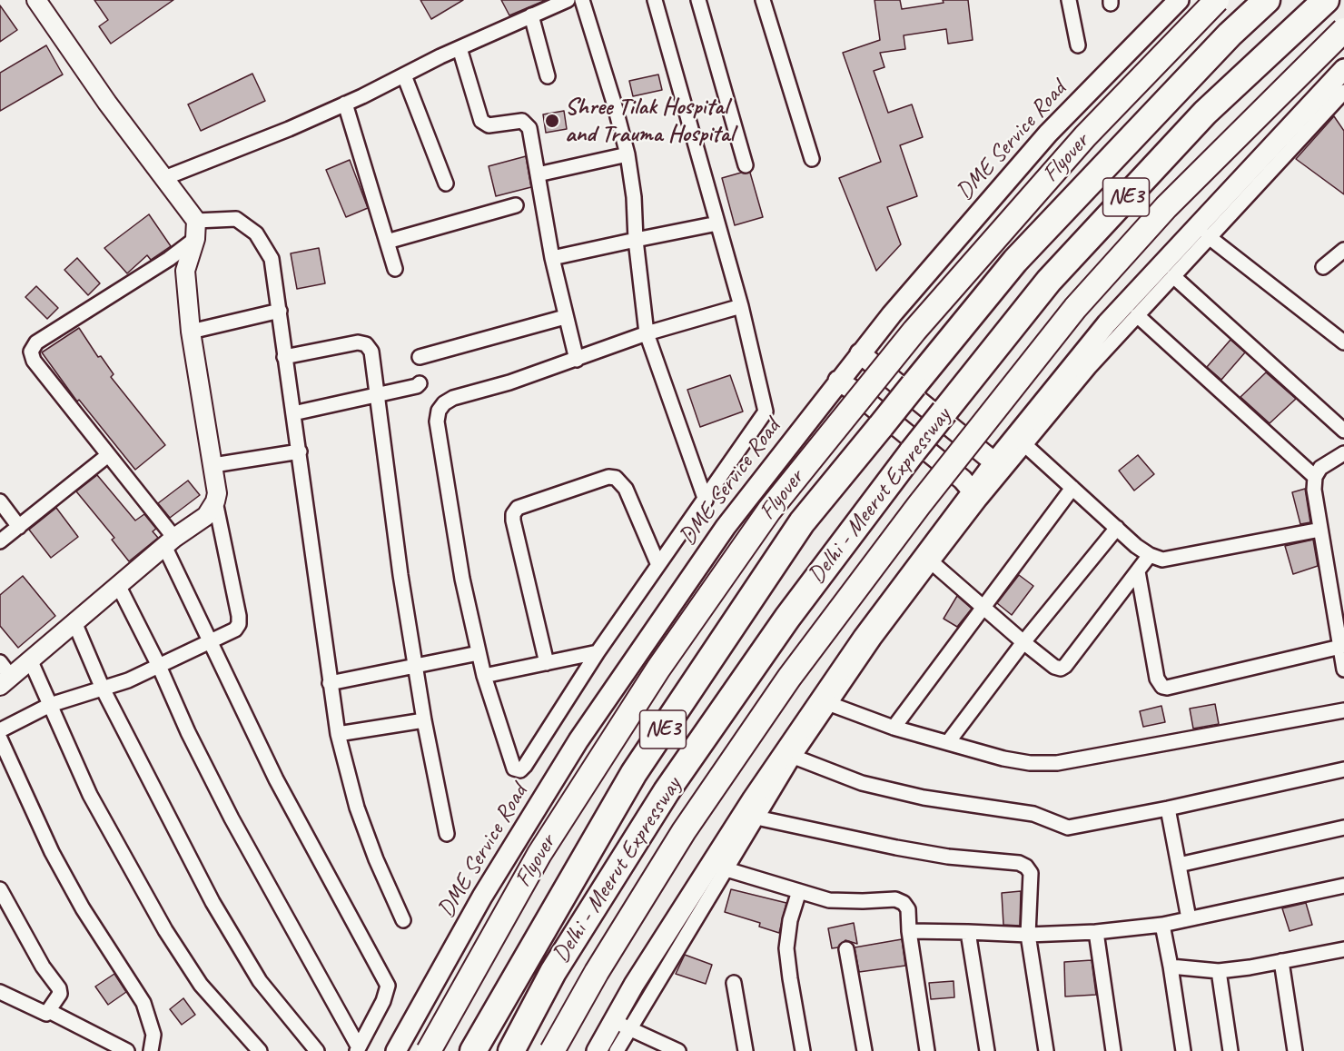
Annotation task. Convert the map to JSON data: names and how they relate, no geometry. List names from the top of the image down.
{
  "streets": {
    "highway": ["Flyover", "NE3", "Delhi - Meerut Expressway"],
    "main road": ["DME Service Road"]
  },
  "places": ["Shree Tilak Hospital and Trauma Hospital"]
}
